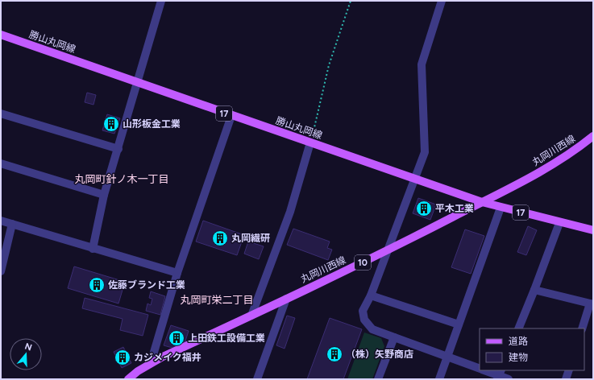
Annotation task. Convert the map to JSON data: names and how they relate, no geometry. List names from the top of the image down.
{
  "streets": {
    "main road": [
      "勝山丸岡線",
      "17",
      "丸岡川西線",
      "10"
    ]
  },
  "crossings": [
    ["勝山丸岡線", "丸岡川西線"]
  ],
  "districts": ["丸岡町針ノ木一丁目", "丸岡町栄二丁目"],
  "places": {
    "building": [
      "山形板金工業",
      "平木工業",
      "丸岡繊研",
      "佐藤ブランド工業",
      "上田鉄工設備工業",
      "（株）矢野商店",
      "カジメイク福井"
    ]
  },
  "legend": ["道路", "建物"],
  "north": "top"
}
